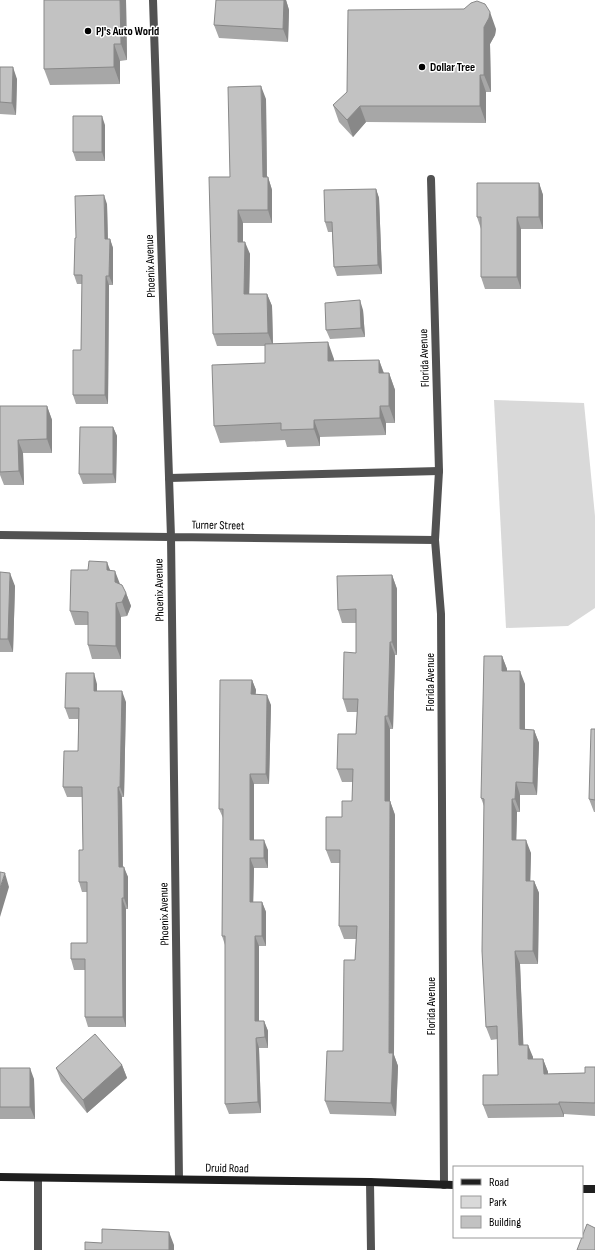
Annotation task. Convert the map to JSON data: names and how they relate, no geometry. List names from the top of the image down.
{
  "streets": {
    "street": [
      "Phoenix Avenue",
      "Florida Avenue",
      "Turner Street",
      "Druid Road"
    ]
  },
  "crossings": [
    ["Phoenix Avenue", "Turner Street"],
    ["Phoenix Avenue", "Druid Road"],
    ["Florida Avenue", "Turner Street"],
    ["Florida Avenue", "Druid Road"]
  ],
  "places": ["PJ's Auto World", "Dollar Tree"],
  "legend": ["Road", "Park", "Building"]
}
